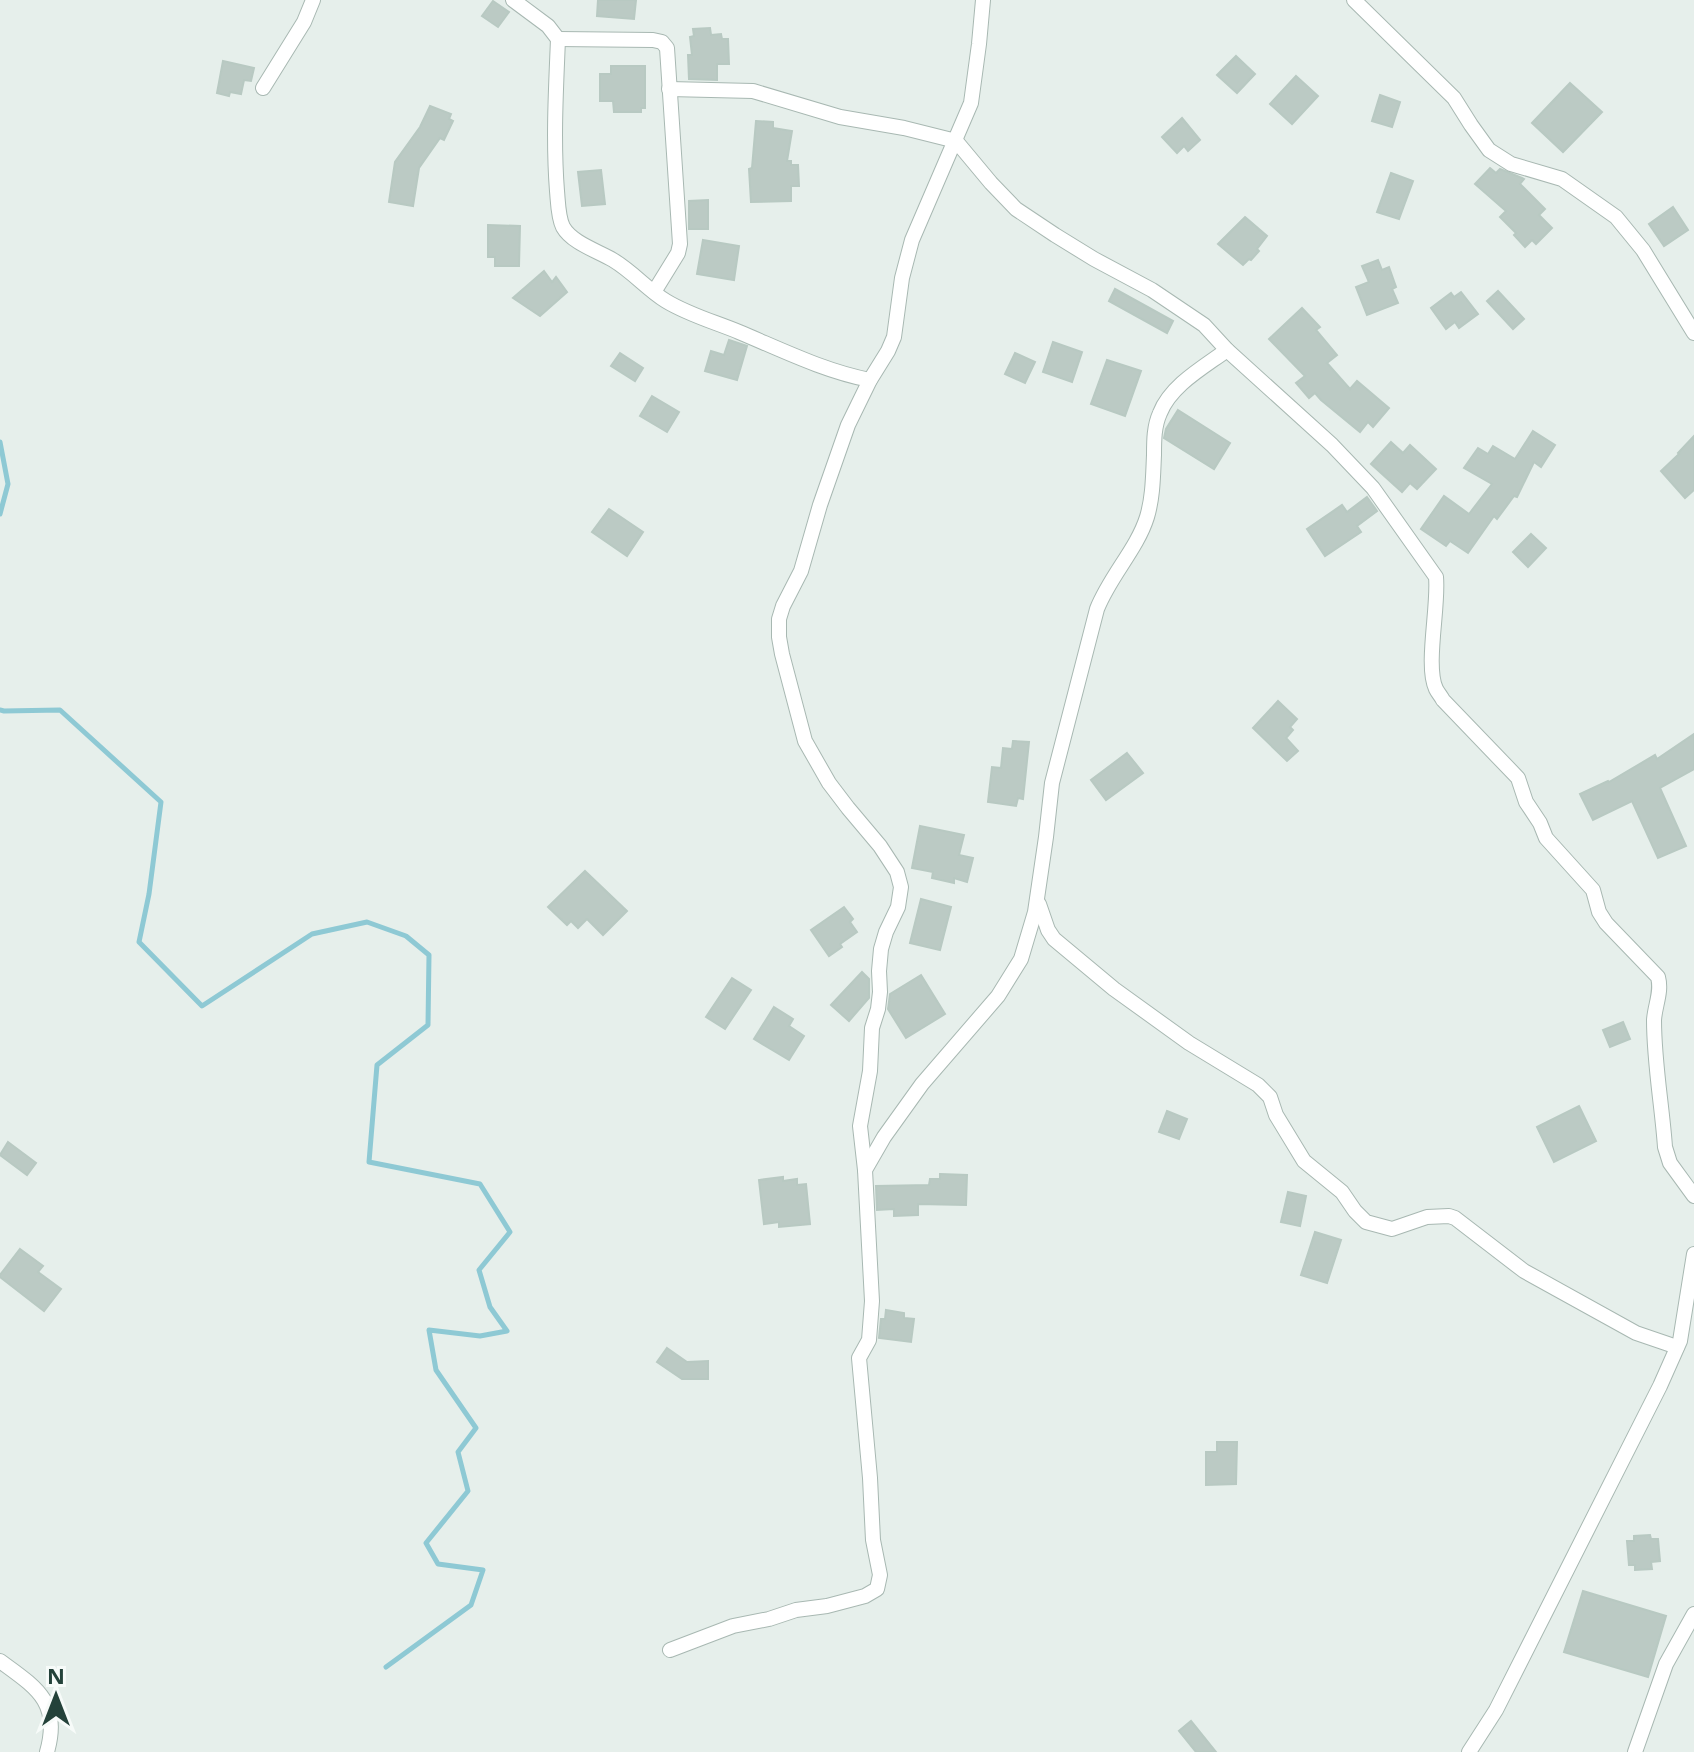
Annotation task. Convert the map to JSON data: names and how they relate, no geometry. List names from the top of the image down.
{
  "north": "top"
}
